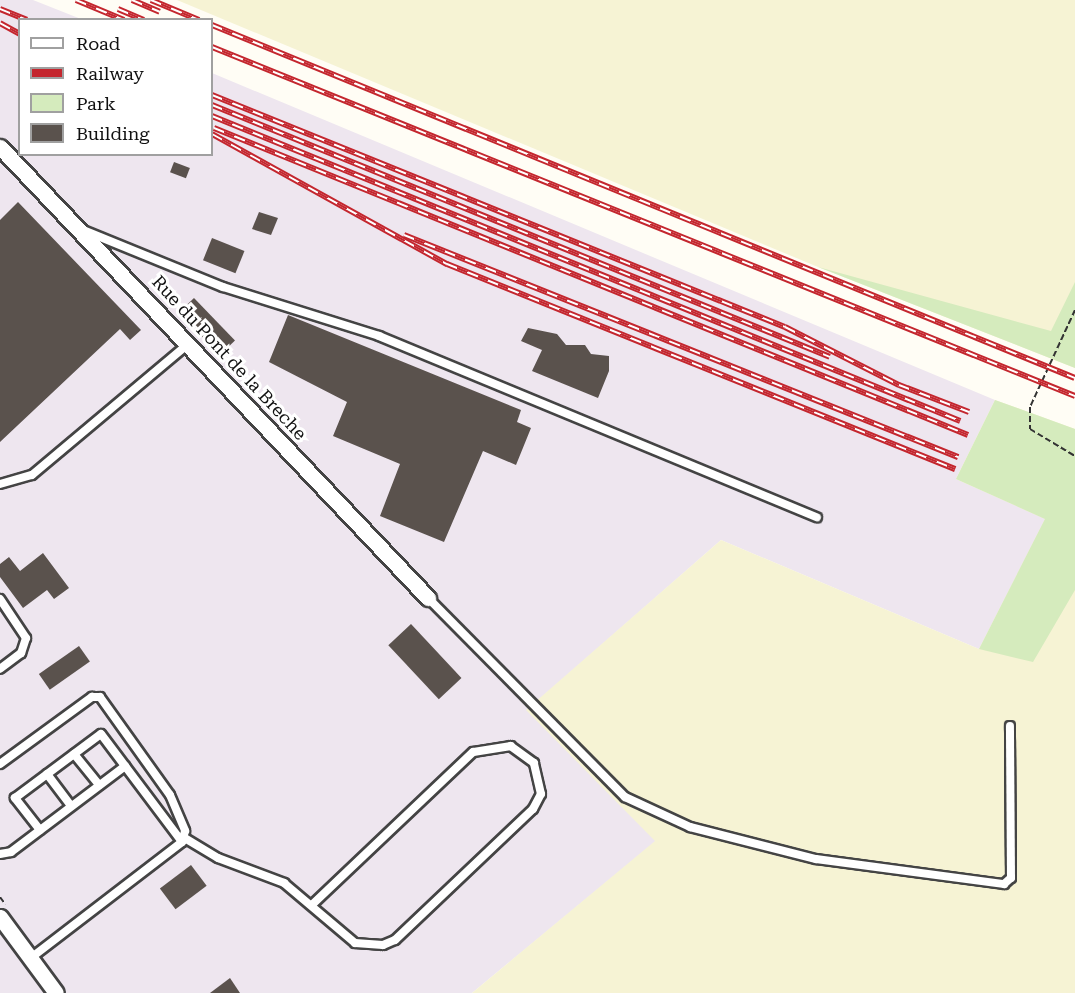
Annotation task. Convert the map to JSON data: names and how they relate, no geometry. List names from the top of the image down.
{
  "streets": {
    "street": ["Rue du Pont de la Breche"]
  },
  "legend": [
    "Road",
    "Railway",
    "Park",
    "Building"
  ]
}
